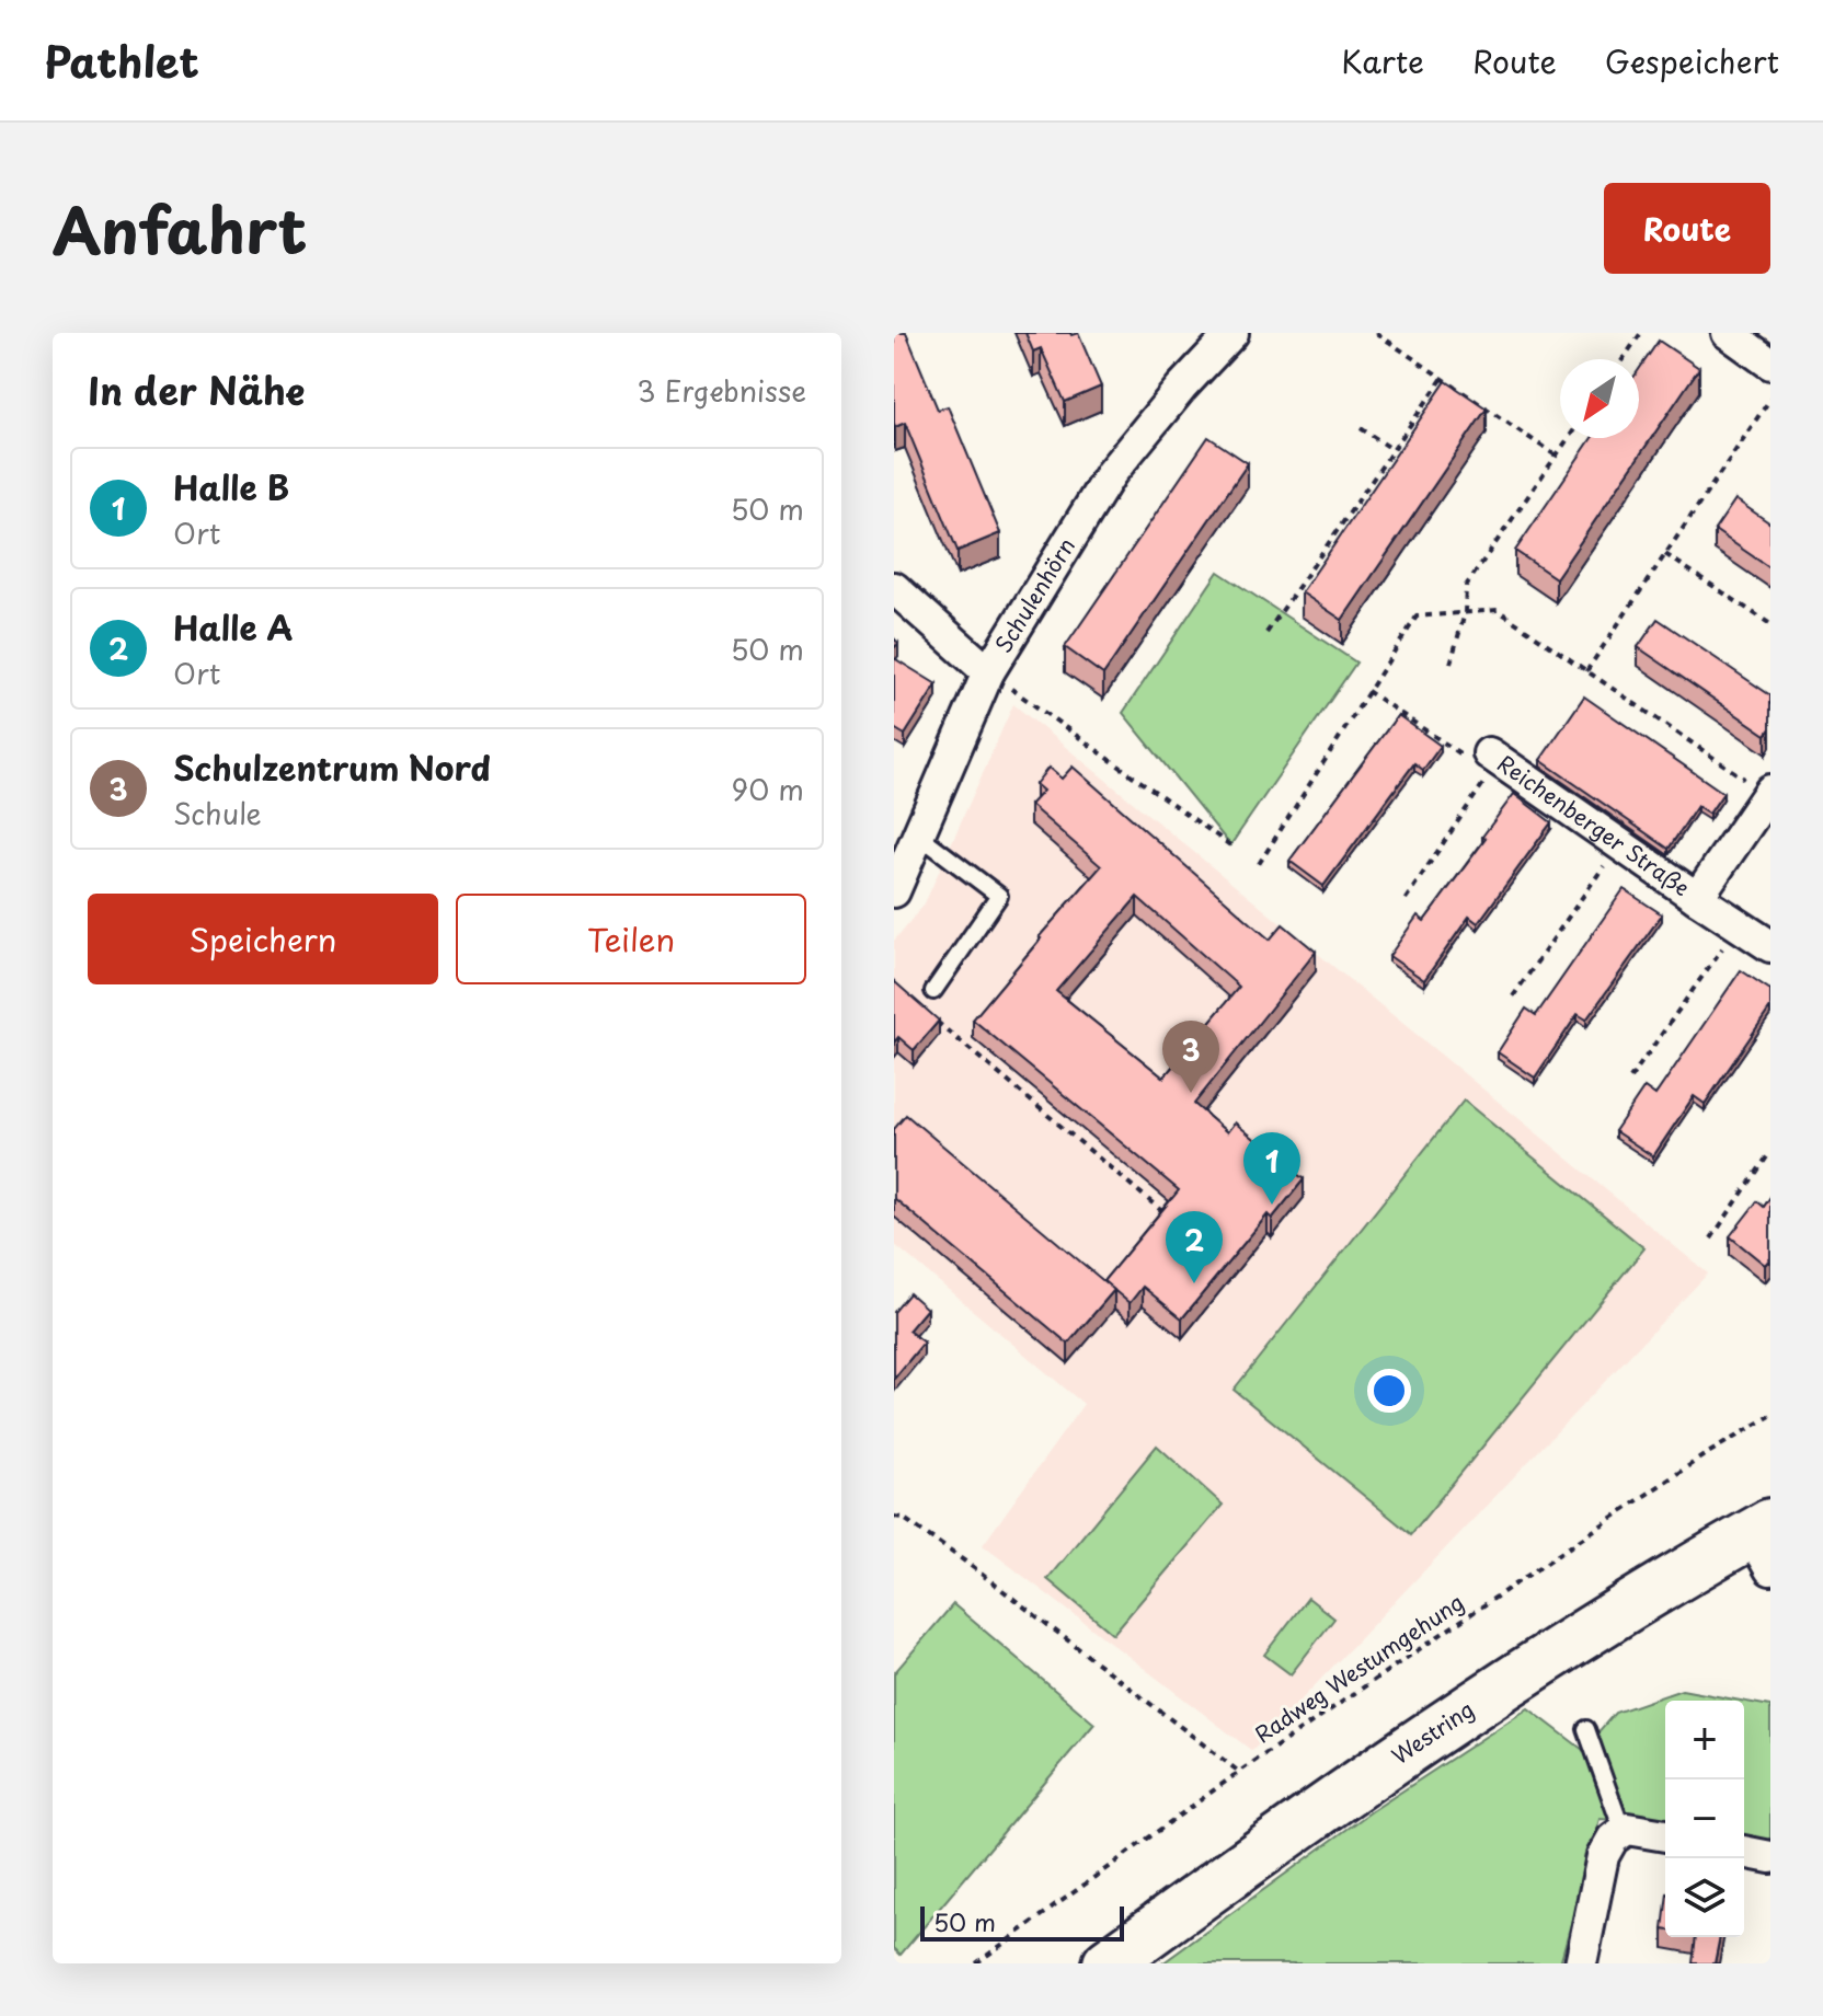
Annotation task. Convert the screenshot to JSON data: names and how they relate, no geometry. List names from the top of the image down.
{
  "streets": {
    "main road": ["Westring"],
    "street": ["Schulenhörn", "Reichenberger Straße"],
    "path": ["Radweg Westumgehung"]
  },
  "scale_bar": "50 m",
  "north": "bottom left",
  "page": {
    "header": "Pathlet",
    "nav": ["Karte", "Route", "Gespeichert"],
    "title": "Anfahrt",
    "buttons": [
      "Route",
      ["Speichern", "Teilen"]
    ],
    "heading": ["In der Nähe", "3 Ergebnisse"],
    "list": [
      {
        "mark": "1",
        "name": "Halle B",
        "note": "Ort",
        "value": "50 m"
      },
      {
        "mark": "2",
        "name": "Halle A",
        "note": "Ort",
        "value": "50 m"
      },
      {
        "mark": "3",
        "name": "Schulzentrum Nord",
        "note": "Schule",
        "value": "90 m"
      }
    ],
    "pins": ["3", "1", "2"],
    "map_buttons": ["+", "−"],
    "scale": "50 m"
  }
}
